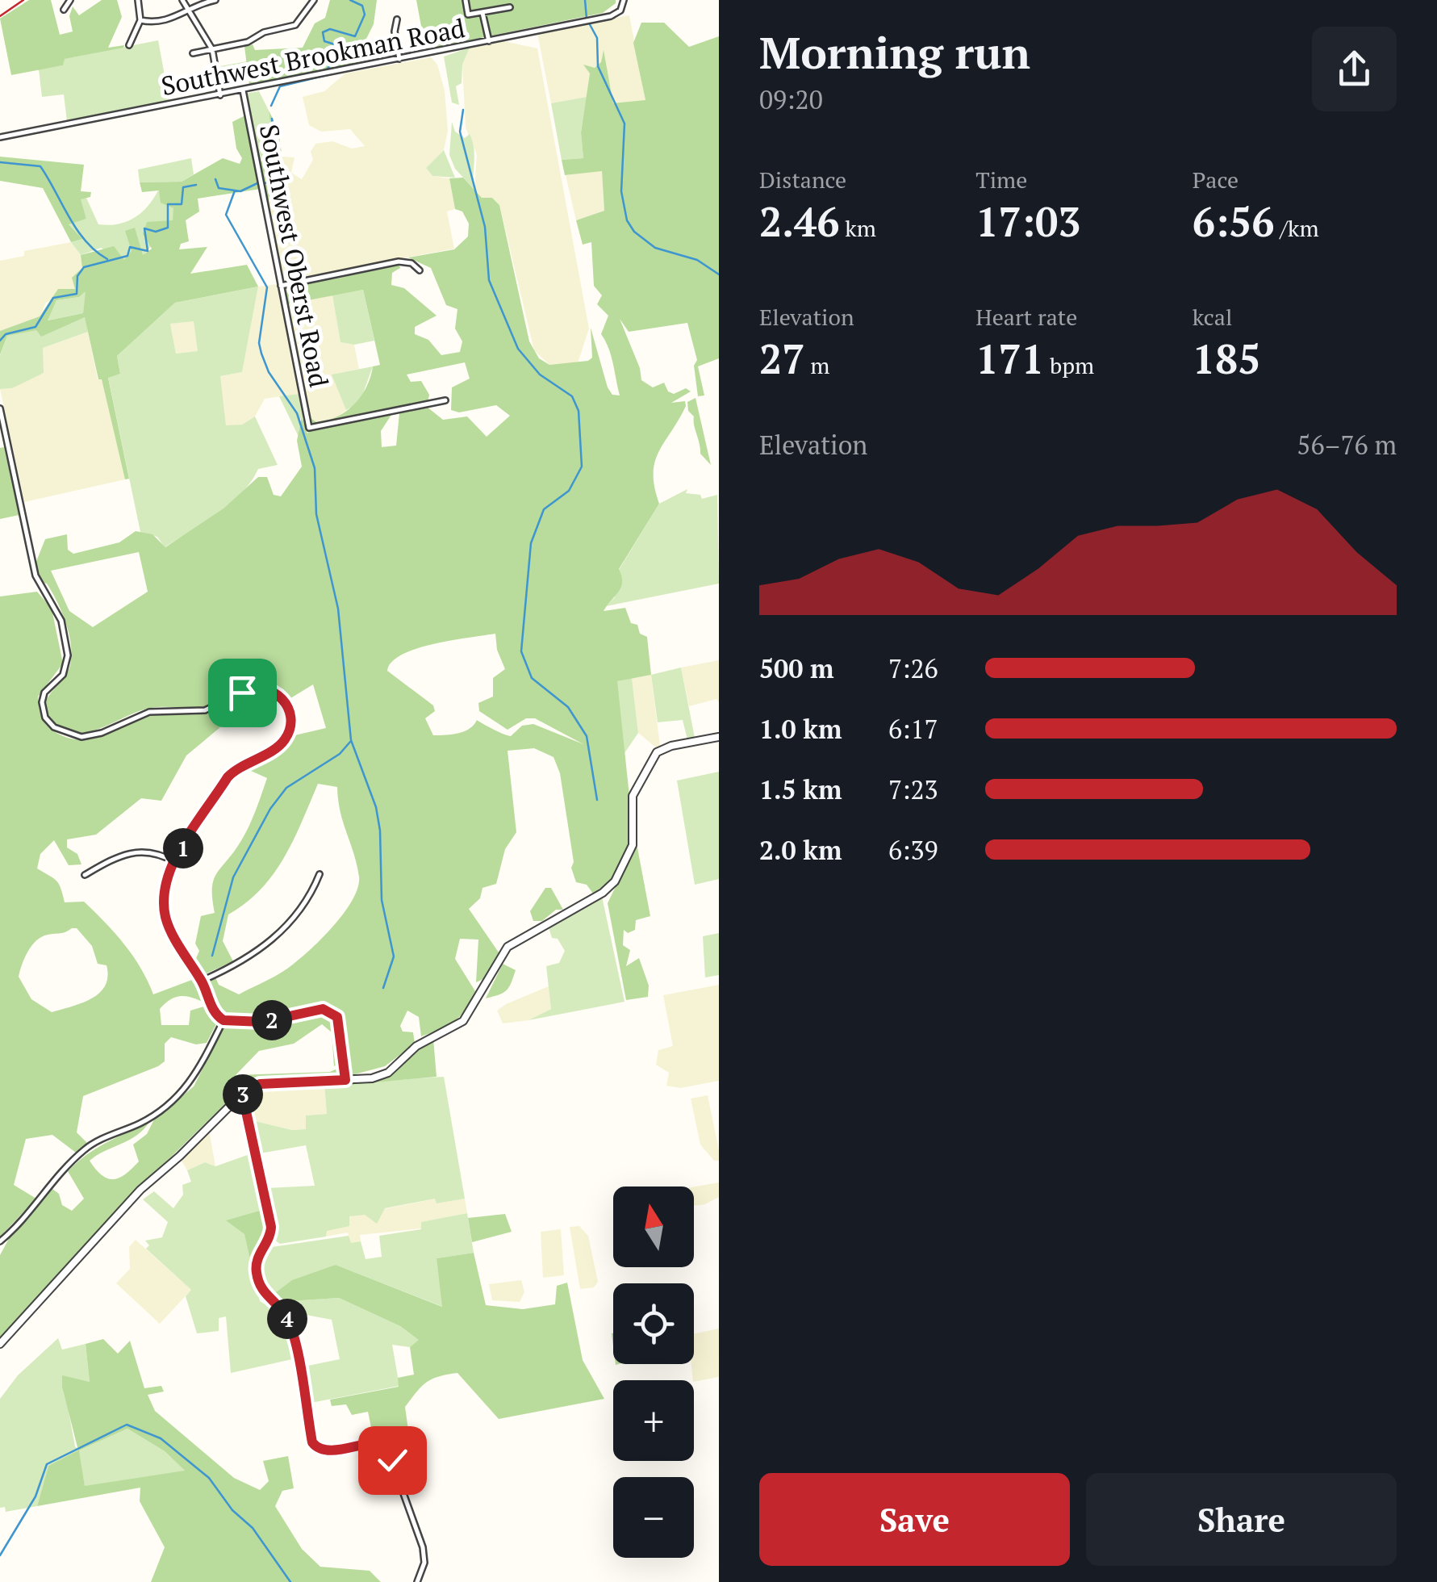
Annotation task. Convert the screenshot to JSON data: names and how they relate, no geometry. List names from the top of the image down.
{
  "streets": {
    "street": ["Southwest Brookman Road", "Southwest Oberst Road"]
  },
  "crossings": [
    ["Southwest Brookman Road", "Southwest Oberst Road"]
  ],
  "north": "top",
  "page": {
    "heading": ["Morning run", "09:20"],
    "stats": [
      ["Distance", "2.46 km"],
      ["Time", "17:03"],
      ["Pace", "6:56 /km"],
      ["Elevation", "27 m"],
      ["Heart rate", "171 bpm"],
      ["kcal", "185"]
    ],
    "chart": ["Elevation", "56–76 m"],
    "list": [
      {
        "name": "500 m",
        "note": "7:26"
      },
      {
        "name": "1.0 km",
        "note": "6:17"
      },
      {
        "name": "1.5 km",
        "note": "7:23"
      },
      {
        "name": "2.0 km",
        "note": "6:39"
      }
    ],
    "pins": [
      "1",
      "2",
      "3",
      "4"
    ],
    "map_buttons": ["+", "−"],
    "buttons": ["Save", "Share"]
  }
}
